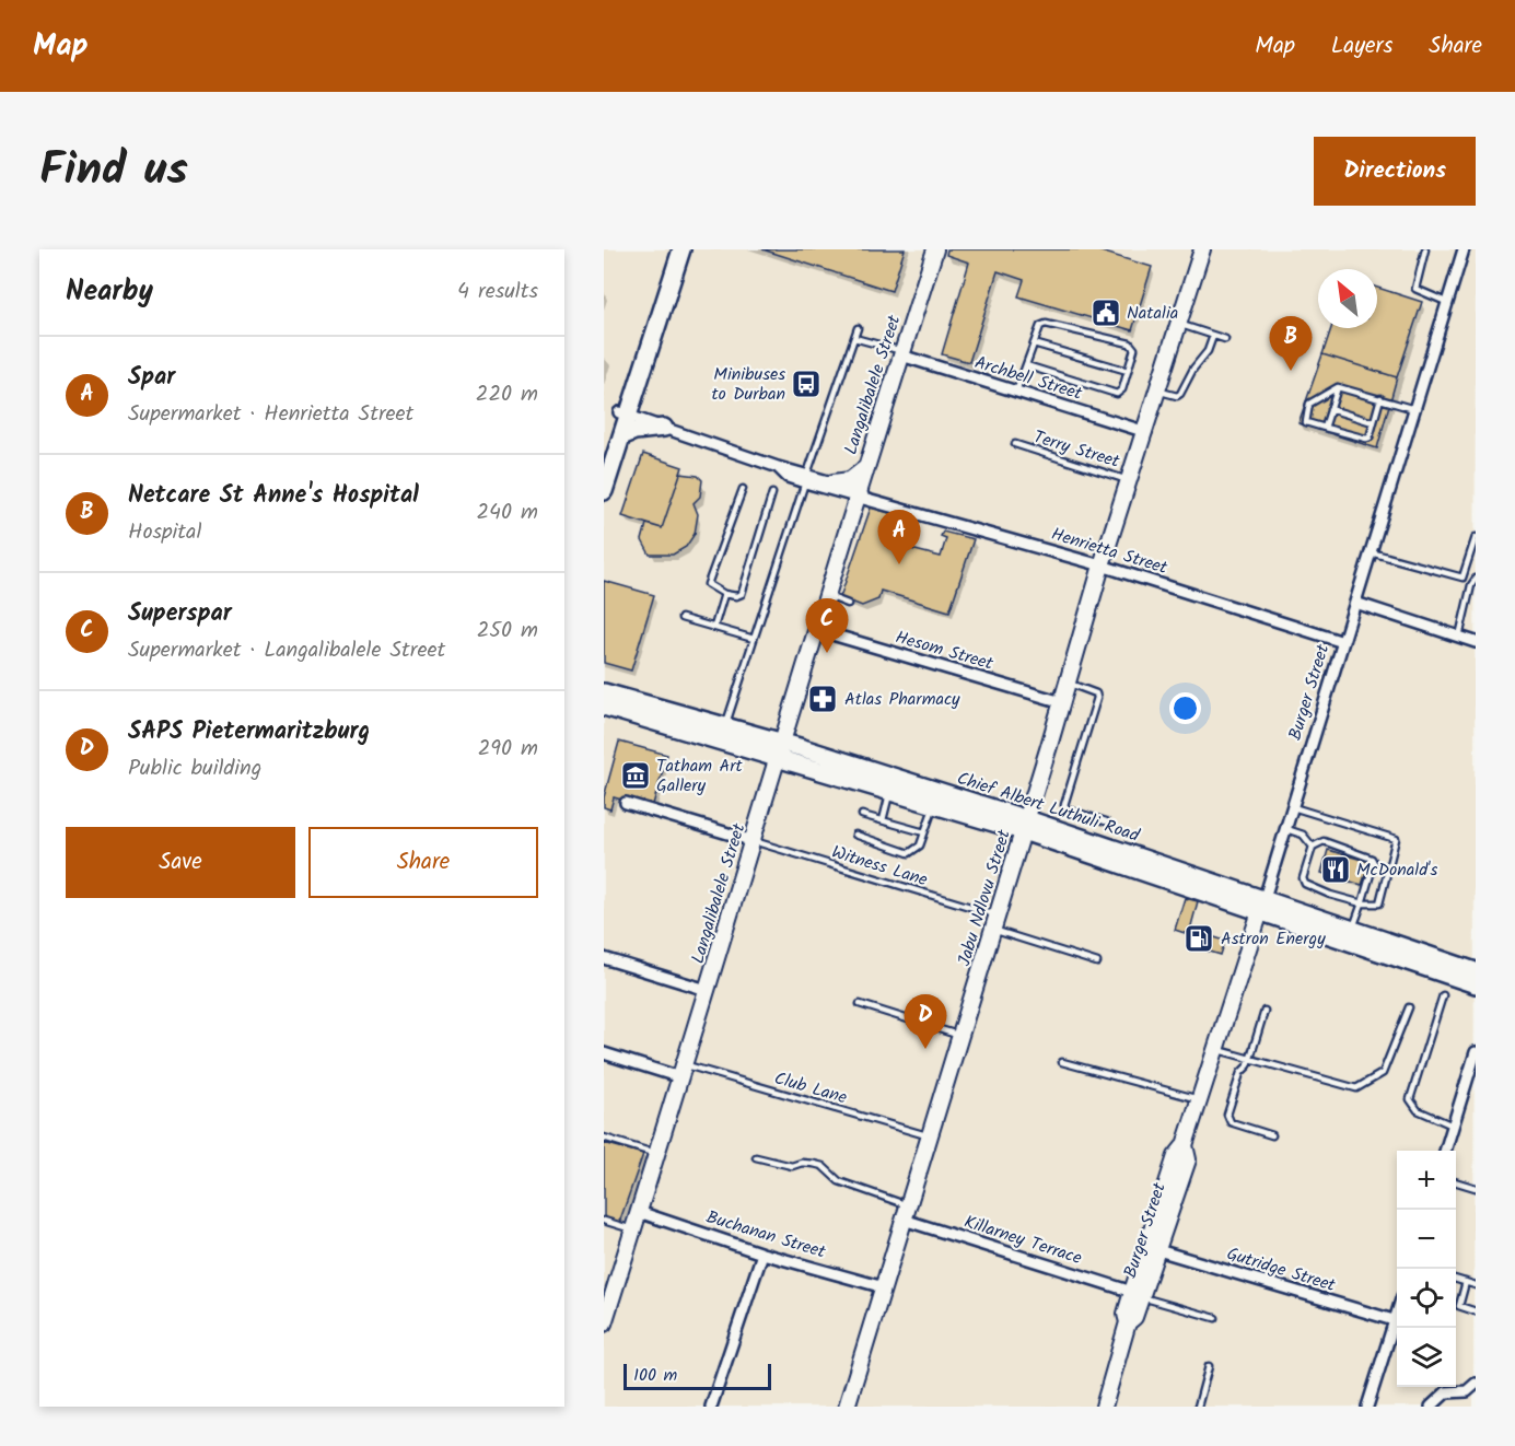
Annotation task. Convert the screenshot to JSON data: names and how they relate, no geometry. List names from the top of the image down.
{
  "streets": {
    "main road": ["Chief Albert Luthuli Road"],
    "street": [
      "Archbell Street",
      "Langalibalele Street",
      "Henrietta Street",
      "Hesom Street",
      "Burger Street",
      "Jabu Ndlovu Street",
      "Buchanan Street",
      "Killarney Terrace",
      "Gutridge Street"
    ],
    "lane": ["Terry Street", "Witness Lane", "Club Lane"]
  },
  "crossings": [
    ["Archbell Street", "Langalibalele Street"],
    ["Archbell Street", "Jabu Ndlovu Street"],
    ["Langalibalele Street", "Henrietta Street"],
    ["Langalibalele Street", "Hesom Street"],
    ["Langalibalele Street", "Chief Albert Luthuli Road"],
    ["Langalibalele Street", "Witness Lane"],
    ["Langalibalele Street", "Club Lane"],
    ["Langalibalele Street", "Buchanan Street"],
    ["Terry Street", "Jabu Ndlovu Street"],
    ["Henrietta Street", "Burger Street"],
    ["Henrietta Street", "Jabu Ndlovu Street"],
    ["Hesom Street", "Jabu Ndlovu Street"],
    ["Burger Street", "Chief Albert Luthuli Road"],
    ["Burger Street", "Killarney Terrace"],
    ["Burger Street", "Gutridge Street"],
    ["Chief Albert Luthuli Road", "Jabu Ndlovu Street"],
    ["Witness Lane", "Jabu Ndlovu Street"],
    ["Jabu Ndlovu Street", "Club Lane"],
    ["Jabu Ndlovu Street", "Buchanan Street"],
    ["Jabu Ndlovu Street", "Killarney Terrace"]
  ],
  "places": {
    "public building": ["Natalia"],
    "bus stop": ["Minibuses to Durban"],
    "pharmacy": ["Atlas Pharmacy"],
    "museum": ["Tatham Art Gallery"],
    "restaurant": ["McDonald's"],
    "fuel station": ["Astron Energy"]
  },
  "scale_bar": "100 m",
  "north": "top left",
  "page": {
    "header": "Map",
    "nav": ["Map", "Layers", "Share"],
    "title": "Find us",
    "buttons": [
      "Directions",
      ["Save", "Share"]
    ],
    "heading": ["Nearby", "4 results"],
    "pins": [
      "B",
      "A",
      "C",
      "D"
    ],
    "list": [
      {
        "mark": "A",
        "name": "Spar",
        "note": "Supermarket · Henrietta Street",
        "value": "220 m"
      },
      {
        "mark": "B",
        "name": "Netcare St Anne's Hospital",
        "note": "Hospital",
        "value": "240 m"
      },
      {
        "mark": "C",
        "name": "Superspar",
        "note": "Supermarket · Langalibalele Street",
        "value": "250 m"
      },
      {
        "mark": "D",
        "name": "SAPS Pietermaritzburg",
        "note": "Public building",
        "value": "290 m"
      }
    ],
    "map_buttons": ["+", "−"],
    "scale": "100 m"
  }
}
